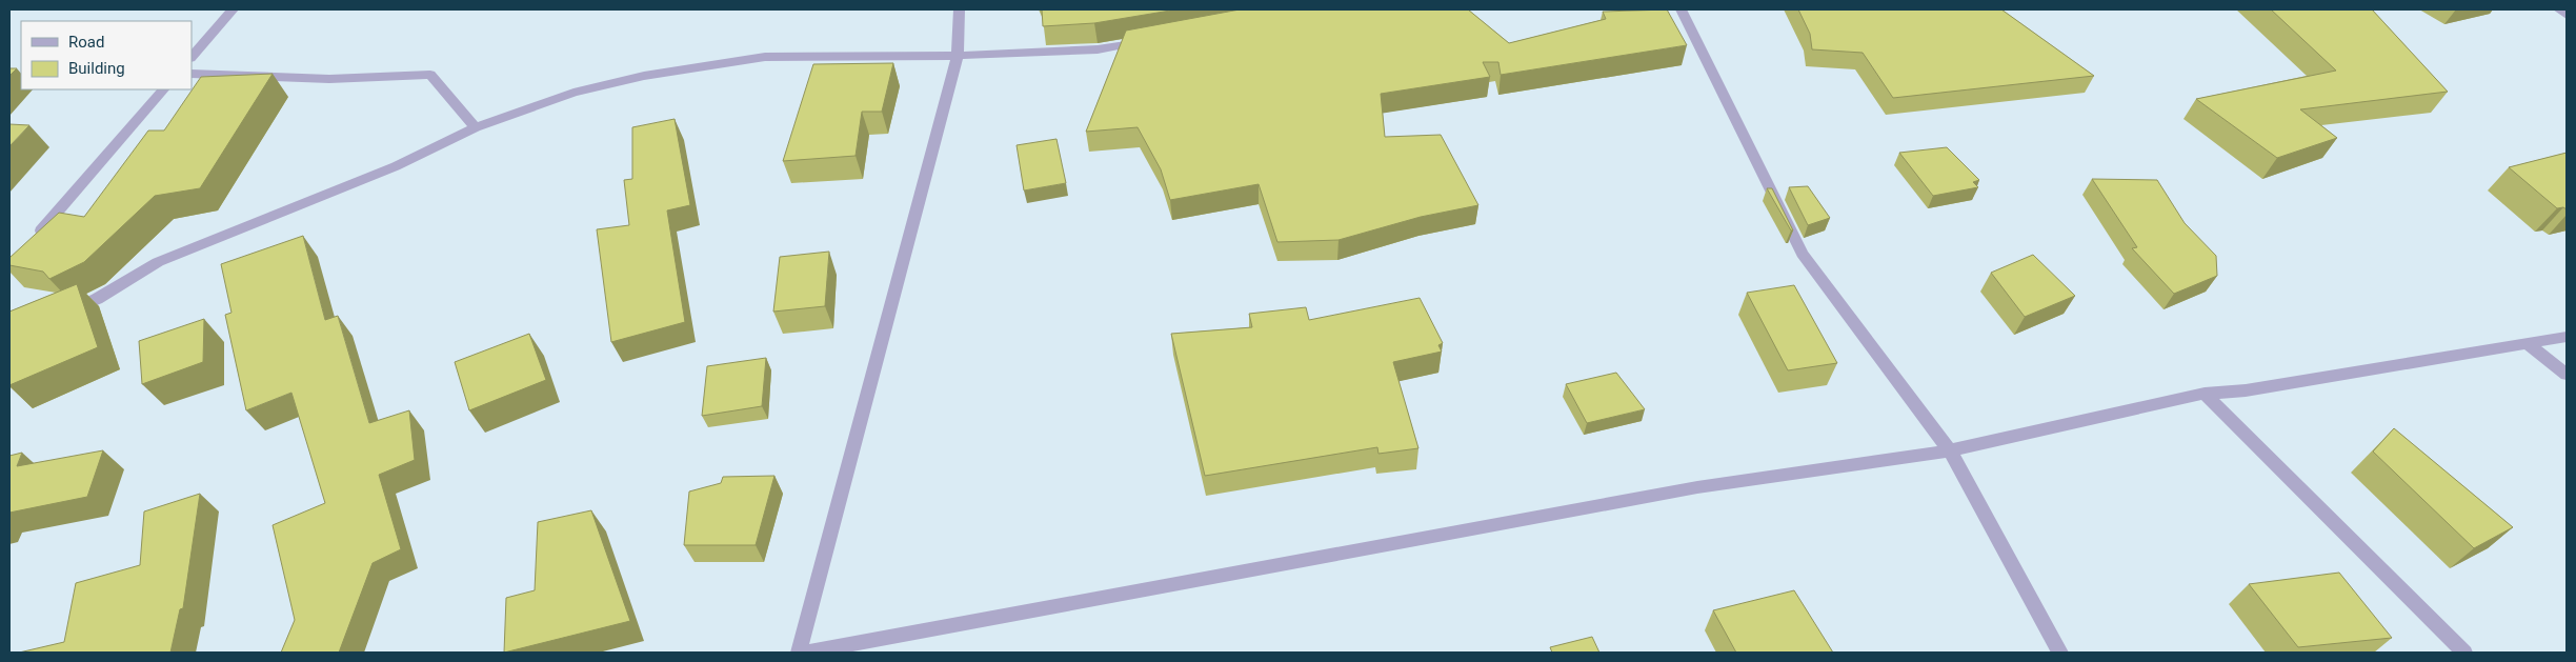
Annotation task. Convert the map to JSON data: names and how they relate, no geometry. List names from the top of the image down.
{
  "legend": ["Road", "Building"]
}
